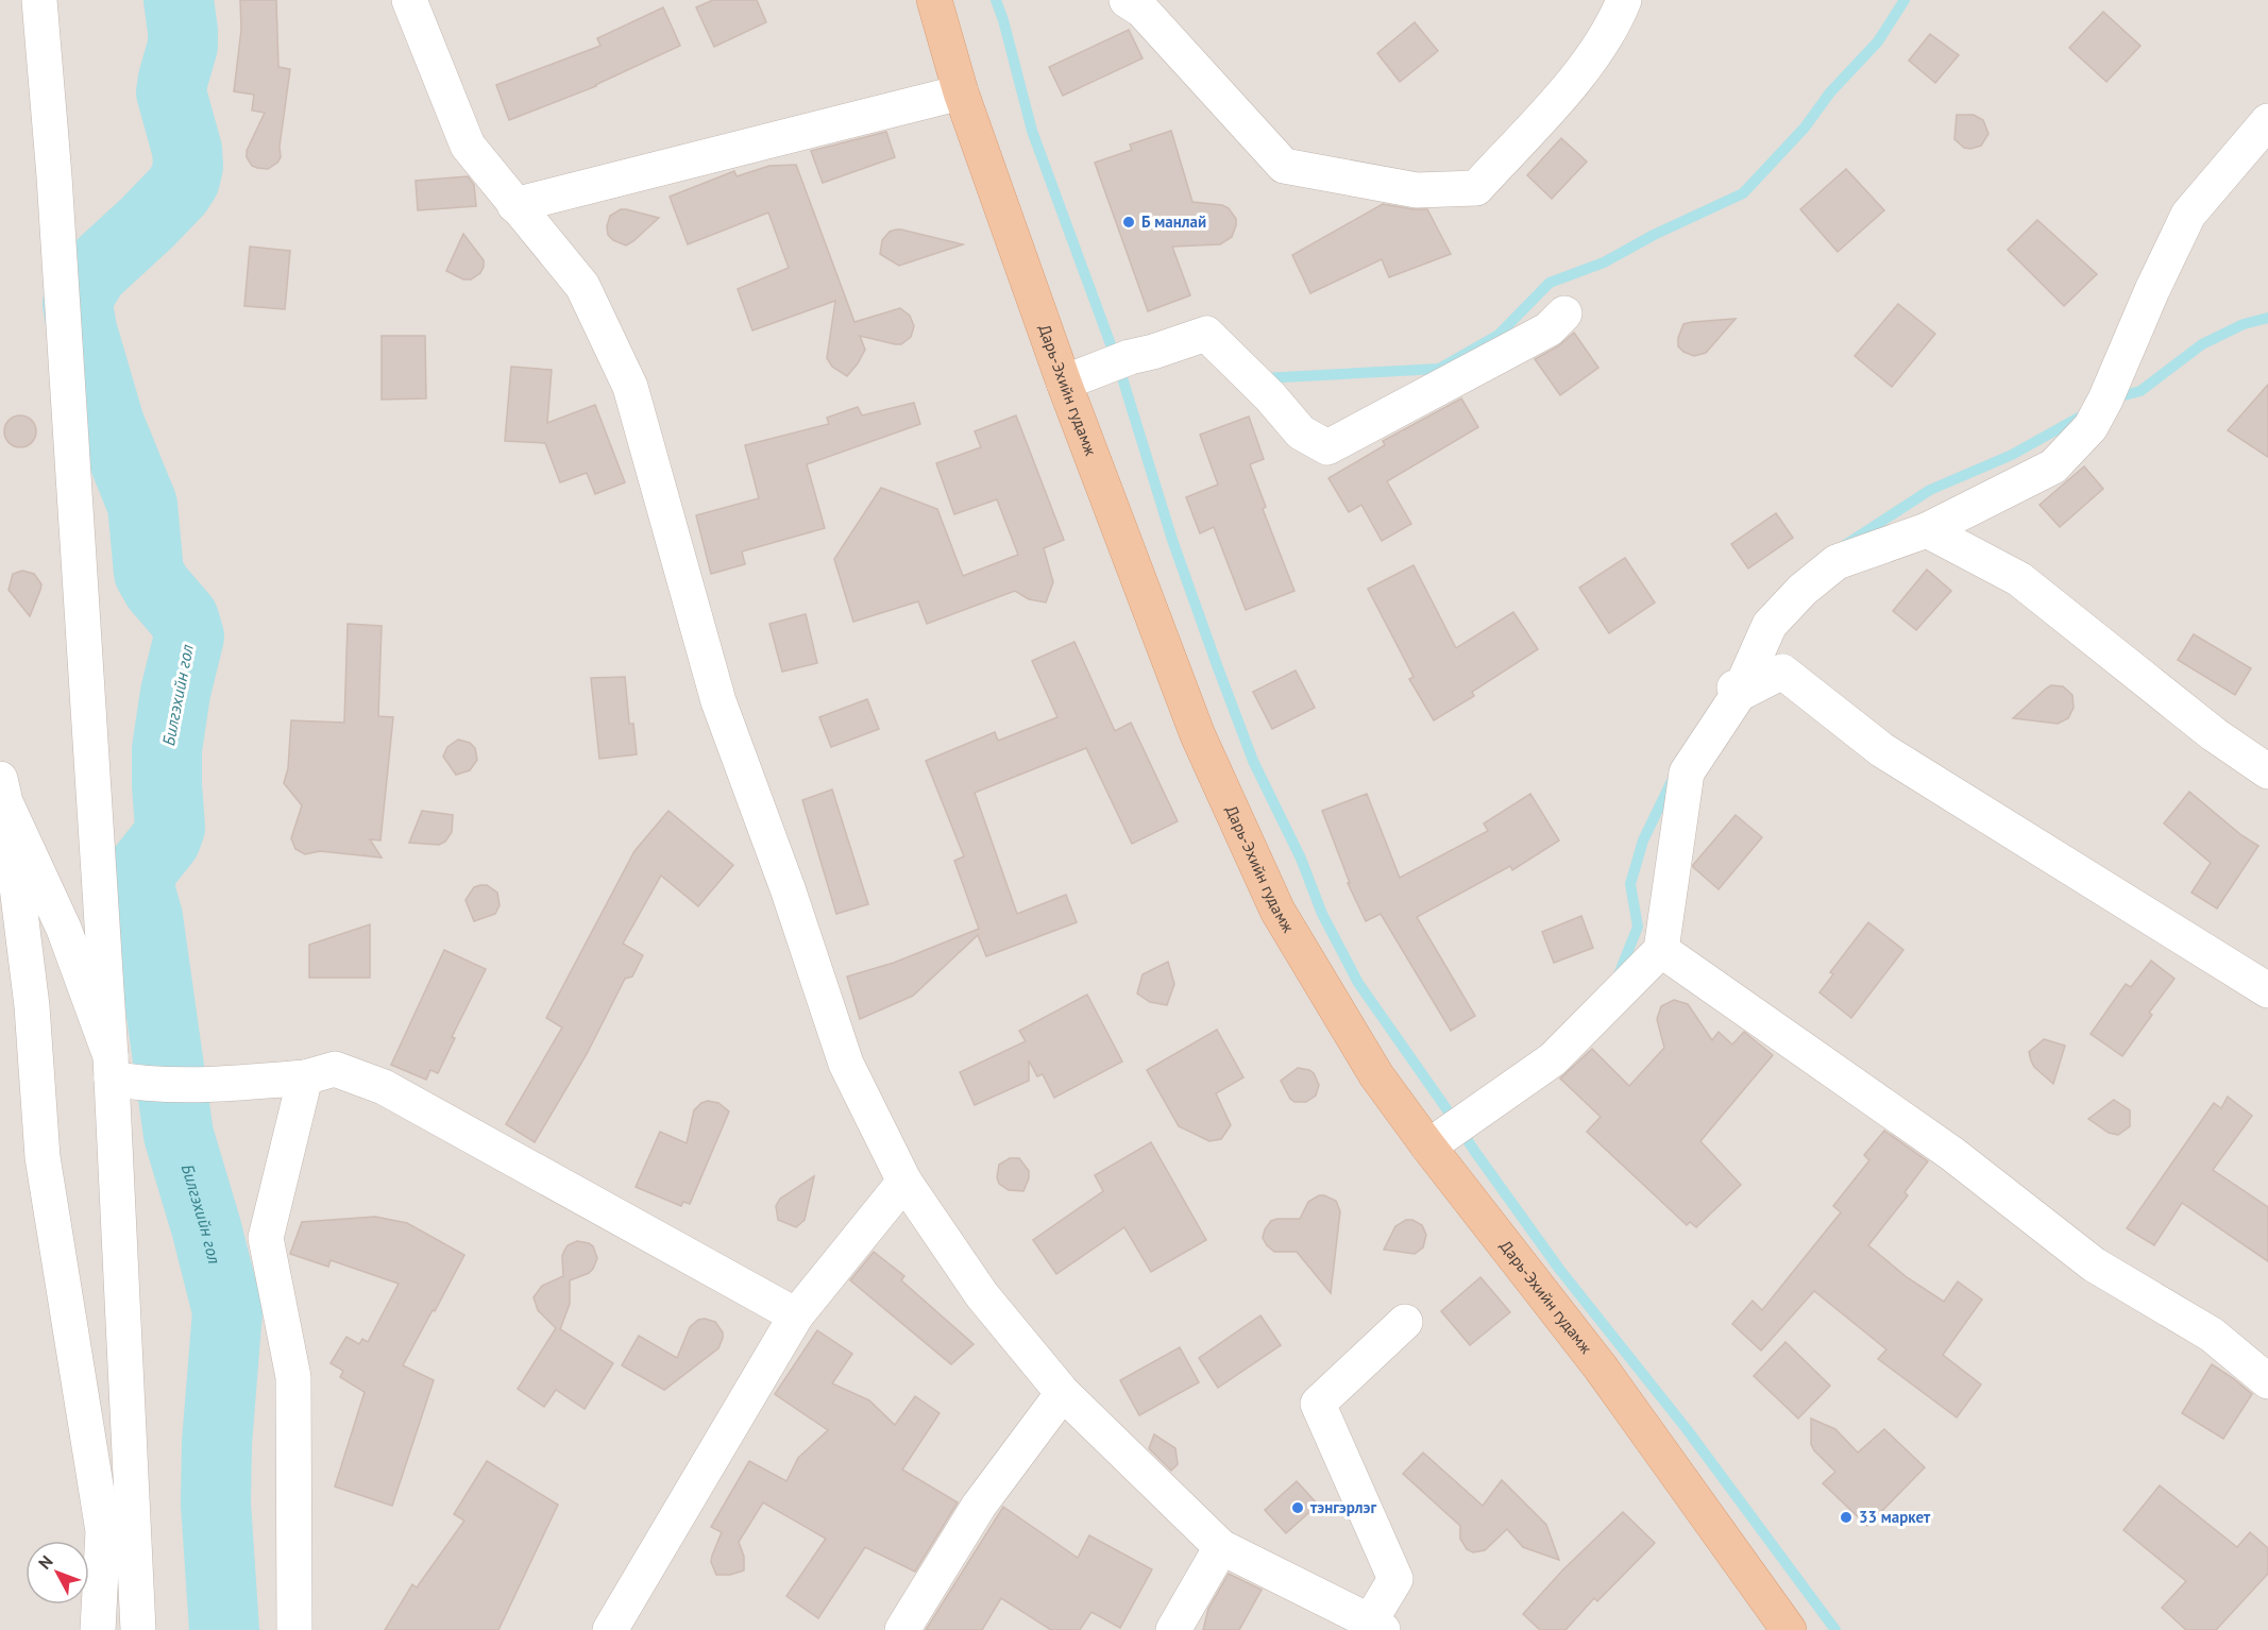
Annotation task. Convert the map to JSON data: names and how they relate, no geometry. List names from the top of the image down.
{
  "streets": {
    "main road": ["Дарь-Эхийн гудамж"]
  },
  "water": ["Билгэхийн гол"],
  "places": ["Б манлай", "тэнгэрлэг", "33 маркет"],
  "north": "top left"
}
